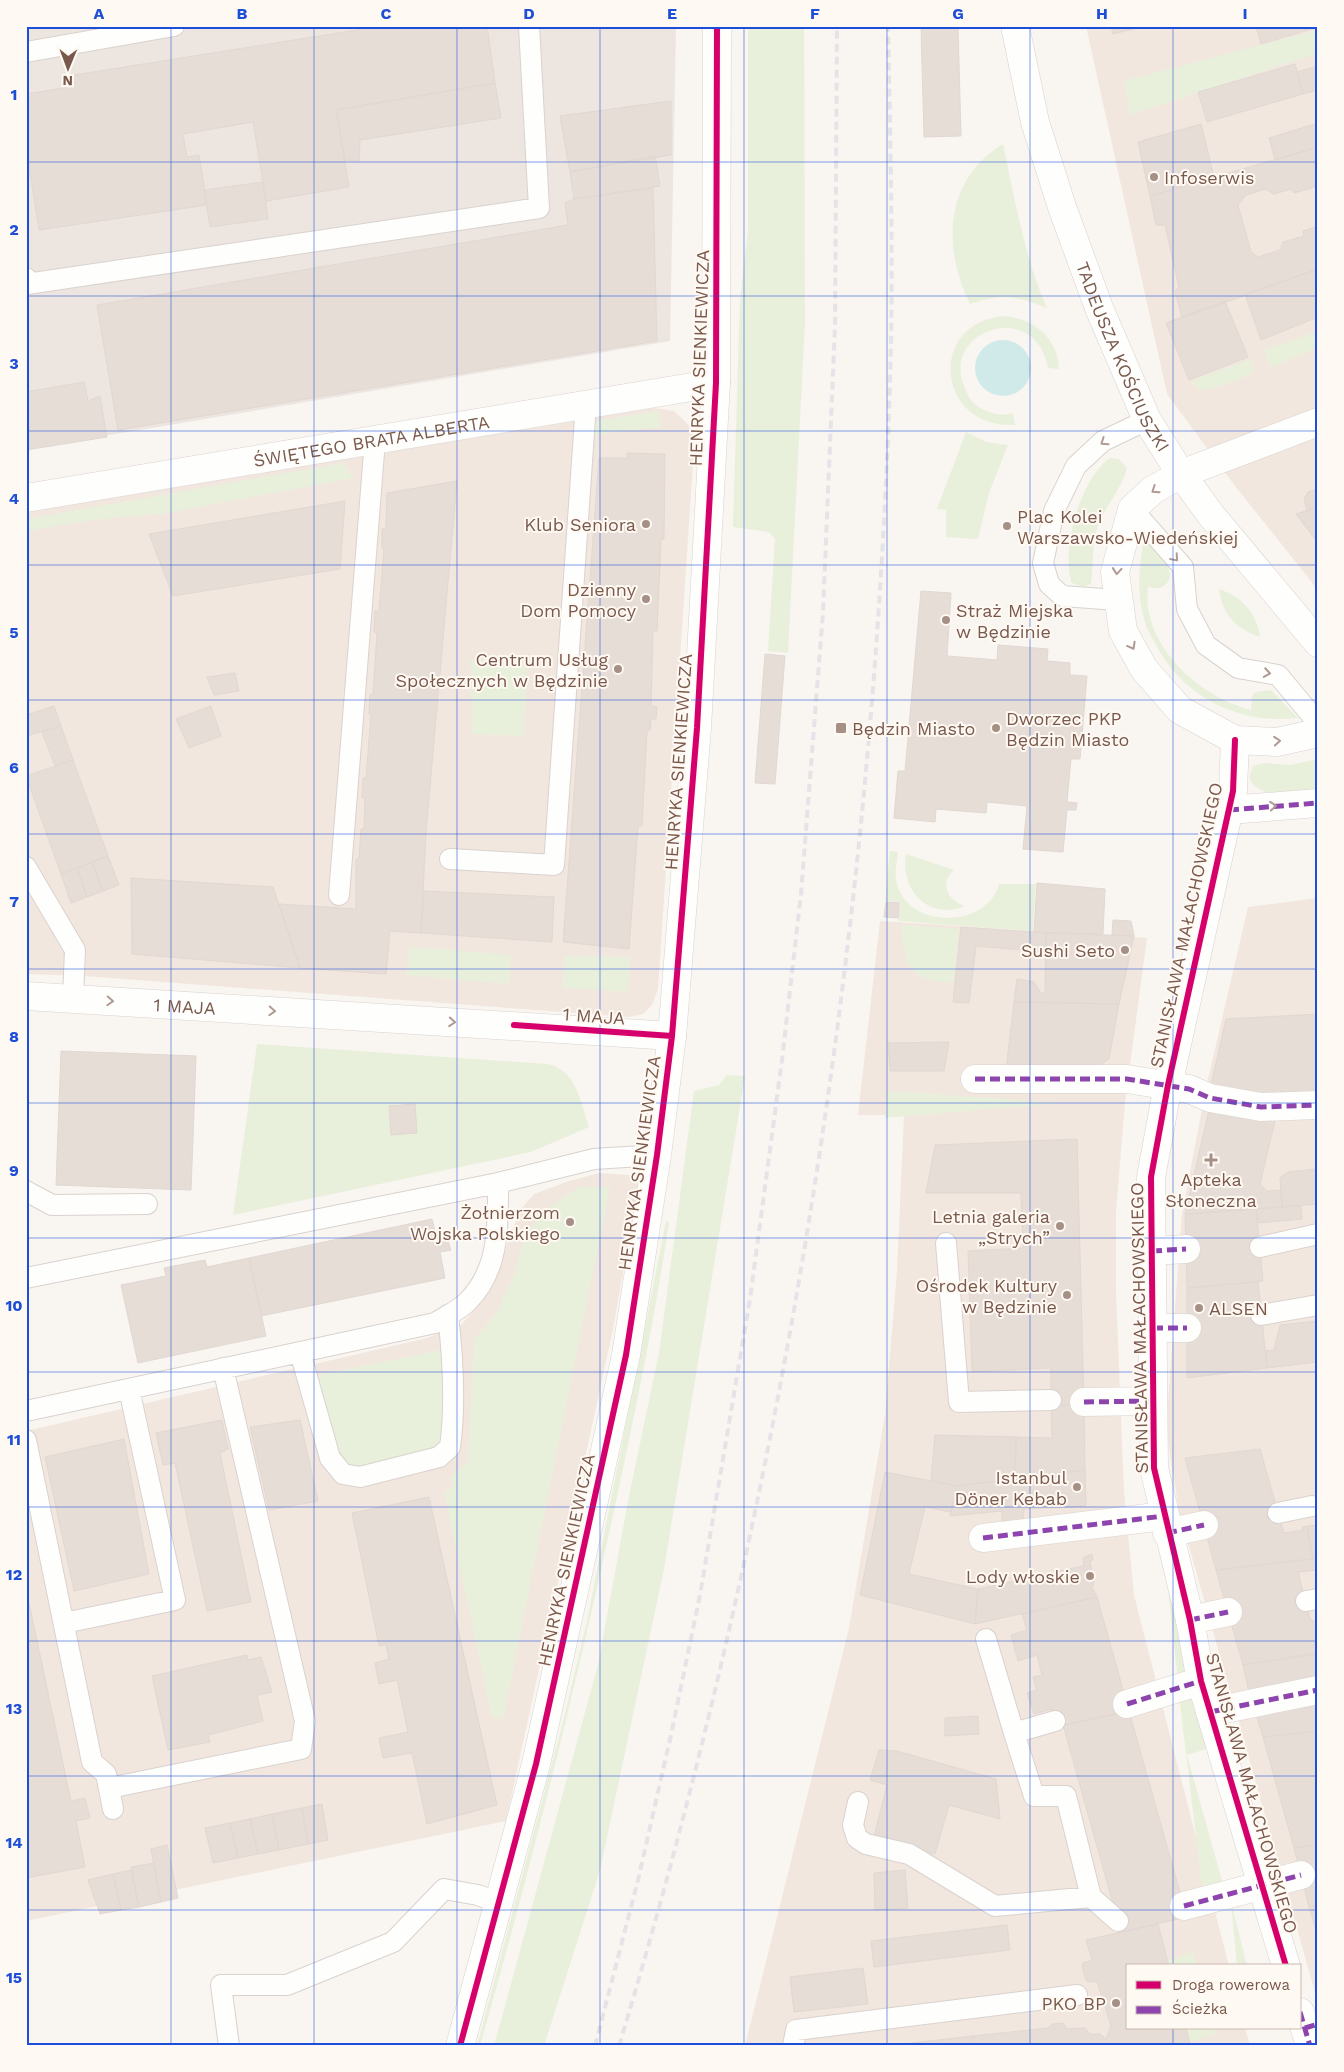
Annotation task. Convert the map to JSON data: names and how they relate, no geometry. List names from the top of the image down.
{
  "streets": {
    "street": [
      "TADEUSZA KOŚCIUSZKI",
      "HENRYKA SIENKIEWICZA",
      "ŚWIĘTEGO BRATA ALBERTA",
      "STANISŁAWA MAŁACHOWSKIEGO",
      "1 MAJA"
    ]
  },
  "crossings": [
    ["HENRYKA SIENKIEWICZA", "ŚWIĘTEGO BRATA ALBERTA"],
    ["HENRYKA SIENKIEWICZA", "1 MAJA"]
  ],
  "one_way": ["1 MAJA"],
  "places": {
    "other": [
      "Infoserwis",
      "Klub Seniora",
      "Plac Kolei Warszawsko-Wiedeńskiej",
      "Dzienny Dom Pomocy",
      "Straż Miejska w Będzinie",
      "Centrum Usług Społecznych w Będzinie",
      "Dworzec PKP Będzin Miasto",
      "Sushi Seto",
      "Żołnierzom Wojska Polskiego",
      "Letnia galeria „Strych”",
      "Ośrodek Kultury w Będzinie",
      "ALSEN",
      "Istanbul Döner Kebab",
      "Lody włoskie",
      "PKO BP"
    ],
    "transit": ["Będzin Miasto"],
    "health": ["Apteka Słoneczna"]
  },
  "legend": ["Droga rowerowa", "Ścieżka"],
  "north": "bottom",
  "grid": {
    "columns": [
      "A",
      "B",
      "C",
      "D",
      "E",
      "F",
      "G",
      "H",
      "I"
    ],
    "rows": [
      "1",
      "2",
      "3",
      "4",
      "5",
      "6",
      "7",
      "8",
      "9",
      "10",
      "11",
      "12",
      "13",
      "14",
      "15"
    ]
  }
}
